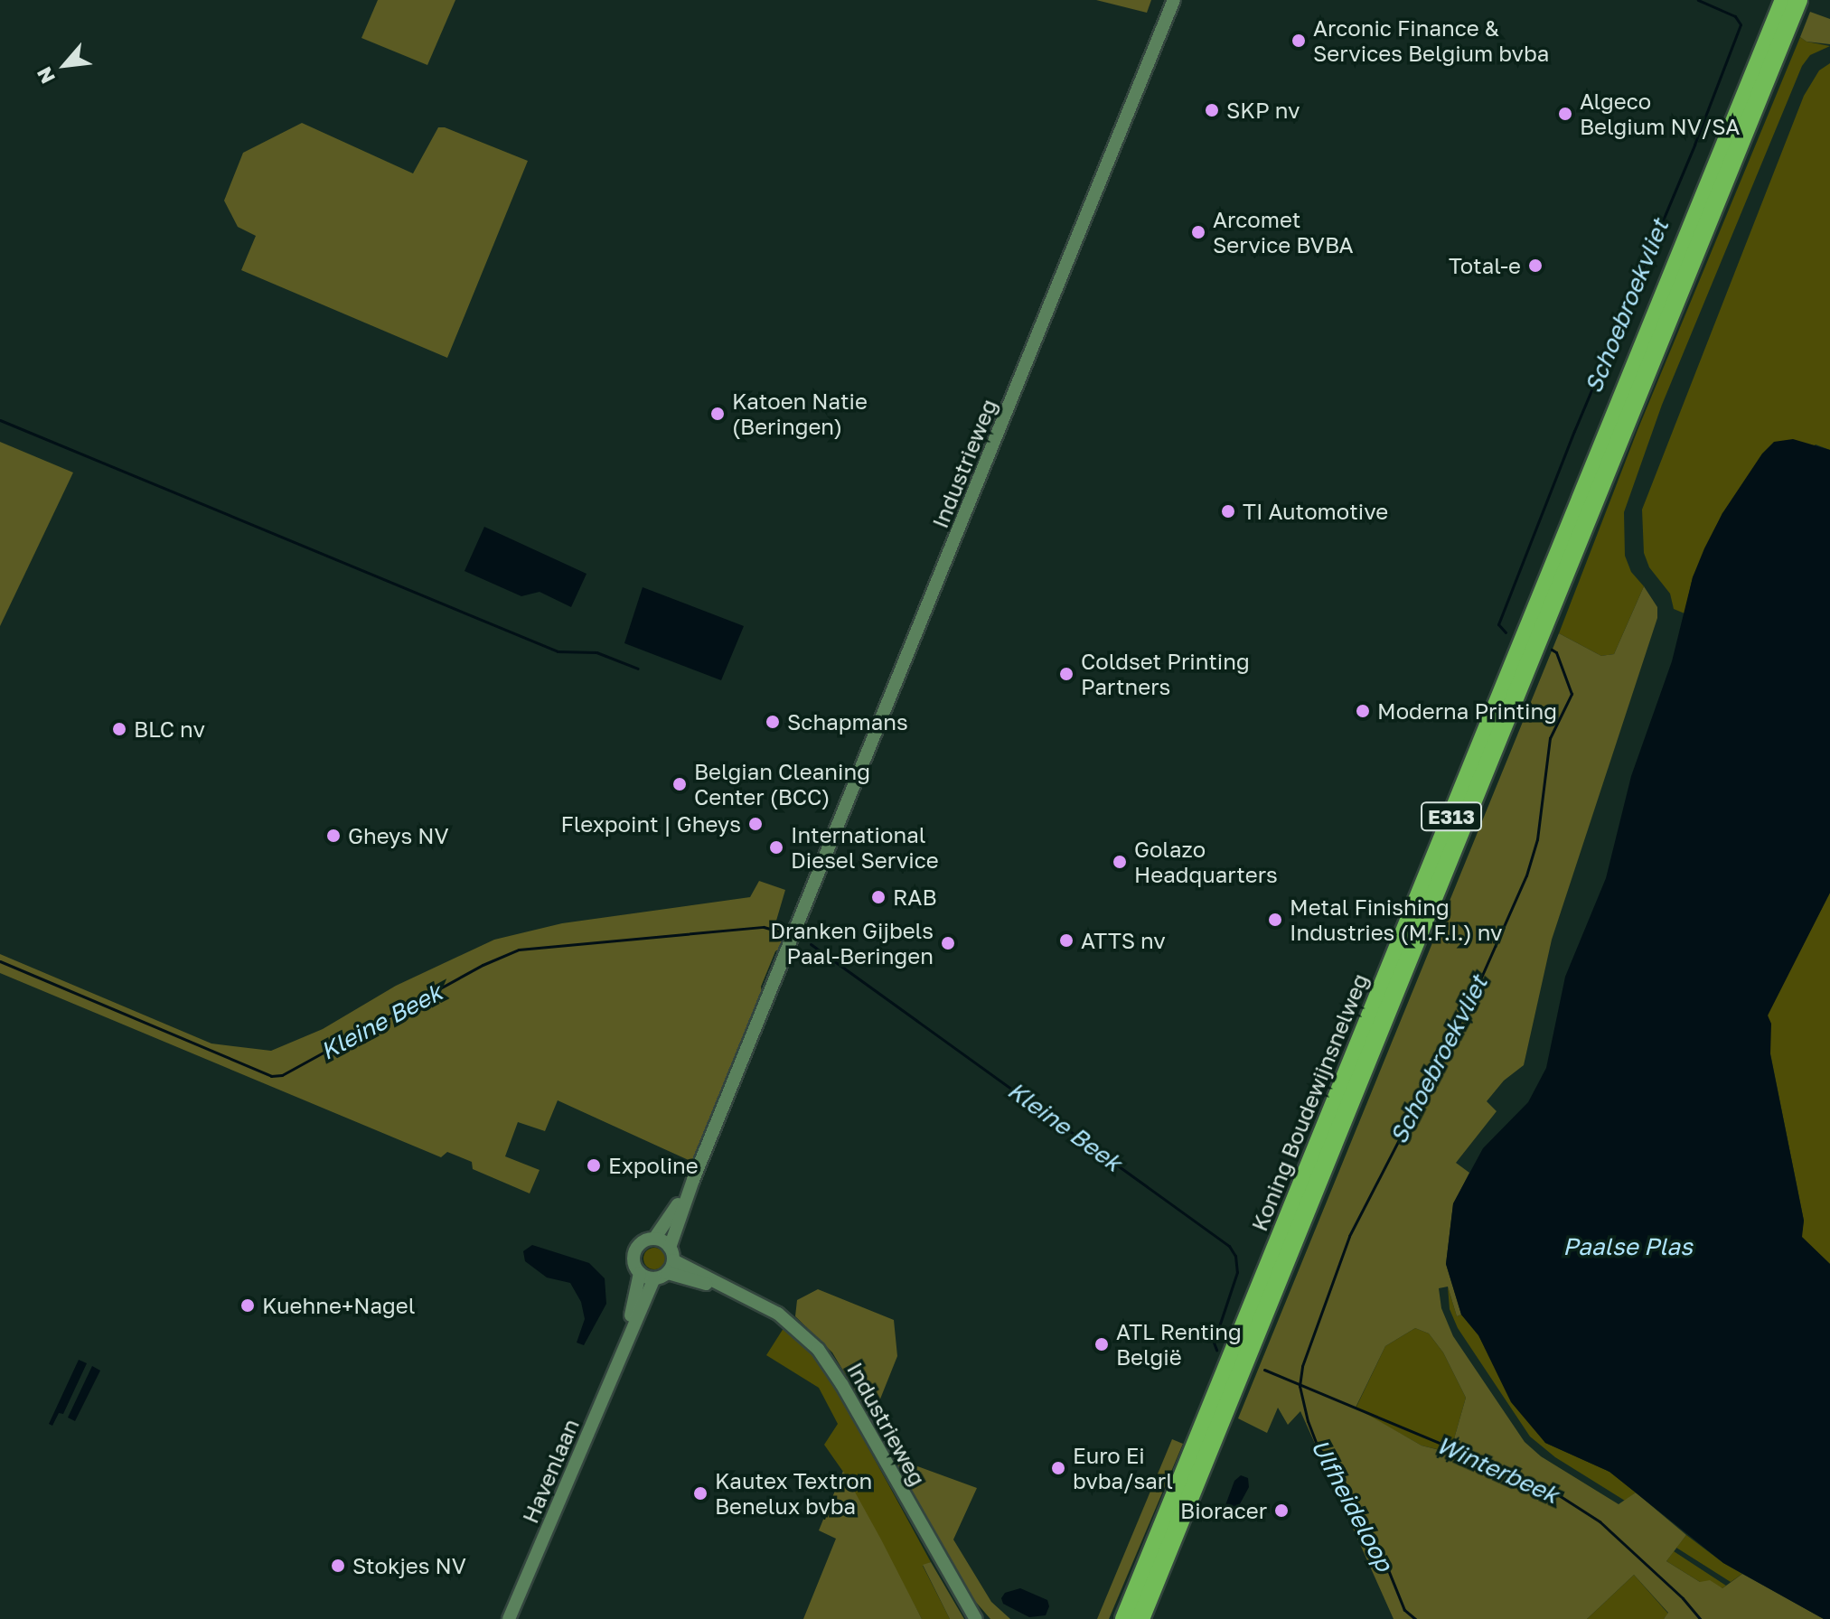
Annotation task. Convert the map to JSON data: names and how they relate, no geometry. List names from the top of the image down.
{
  "streets": {
    "highway": ["E313", "Koning Boudewijnsnelweg"],
    "main road": ["Industrieweg", "Havenlaan"]
  },
  "crossings": [
    ["Industrieweg", "Havenlaan"]
  ],
  "water": [
    "Schoebroekvliet",
    "Kleine Beek",
    "Paalse Plas",
    "Winterbeek",
    "Ulfheideloop"
  ],
  "places": [
    "Arconic Finance & Services Belgium bvba",
    "SKP nv",
    "Algeco Belgium NV/SA",
    "Arcomet Service BVBA",
    "Total-e",
    "Katoen Natie (Beringen)",
    "TI Automotive",
    "Coldset Printing Partners",
    "Moderna Printing",
    "Schapmans",
    "BLC nv",
    "Belgian Cleaning Center (BCC)",
    "Flexpoint | Gheys",
    "Gheys NV",
    "International Diesel Service",
    "Golazo Headquarters",
    "RAB",
    "Metal Finishing Industries (M.F.I.) nv",
    "ATTS nv",
    "Dranken Gijbels Paal-Beringen",
    "Expoline",
    "Kuehne+Nagel",
    "ATL Renting België",
    "Euro Ei bvba/sarl",
    "Kautex Textron Benelux bvba",
    "Bioracer",
    "Stokjes NV"
  ],
  "north": "bottom left"
}
